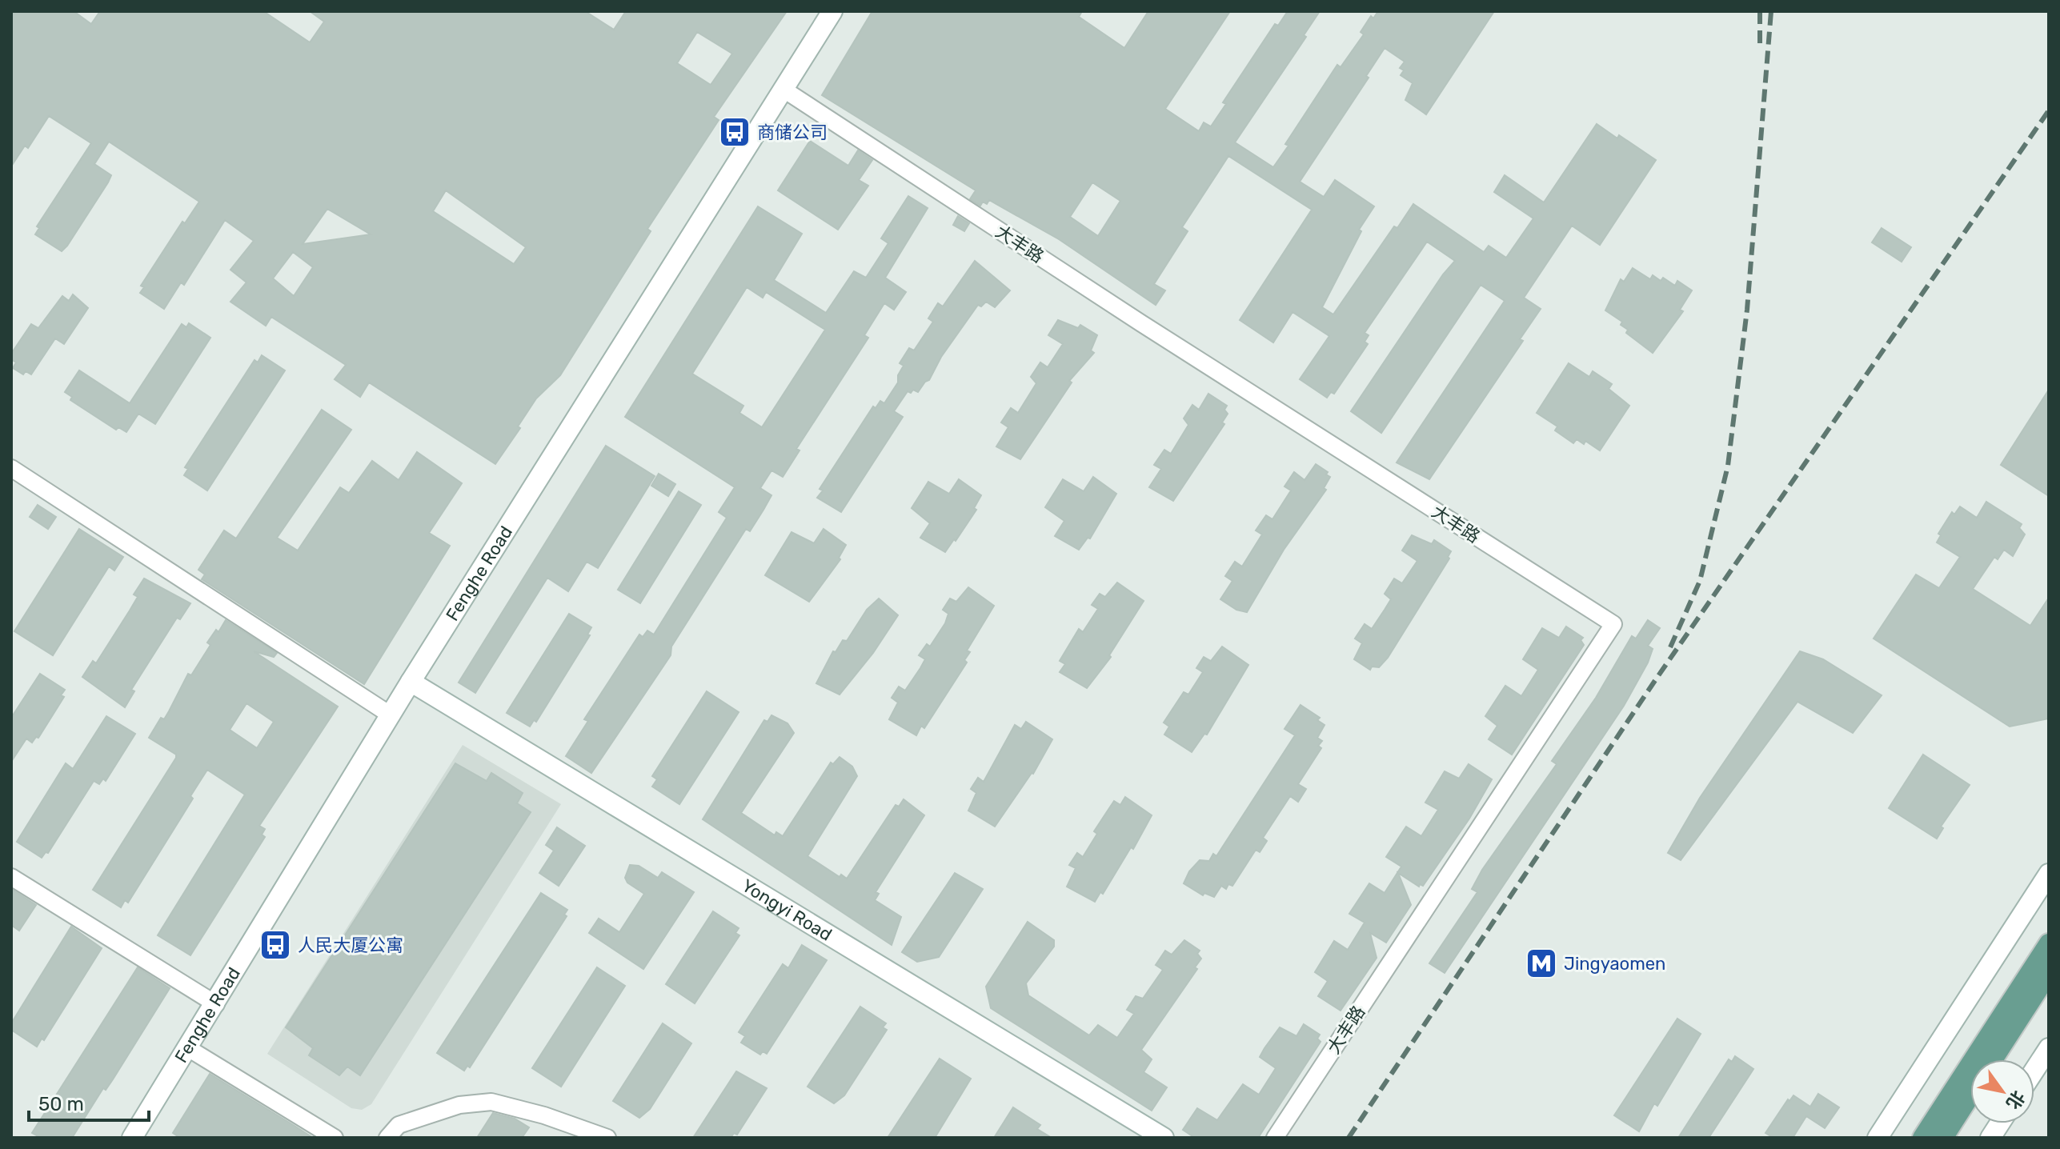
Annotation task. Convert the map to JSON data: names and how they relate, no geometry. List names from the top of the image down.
{
  "streets": {
    "main road": ["Fenghe Road", "Yongyi Road"],
    "street": ["大丰路"]
  },
  "crossings": [
    ["大丰路", "Fenghe Road"],
    ["Fenghe Road", "Yongyi Road"]
  ],
  "places": {
    "bus stop": ["商储公司", "人民大厦公寓"],
    "metro station": ["Jingyaomen"]
  },
  "scale_bar": "50 m",
  "north": "bottom right"
}
